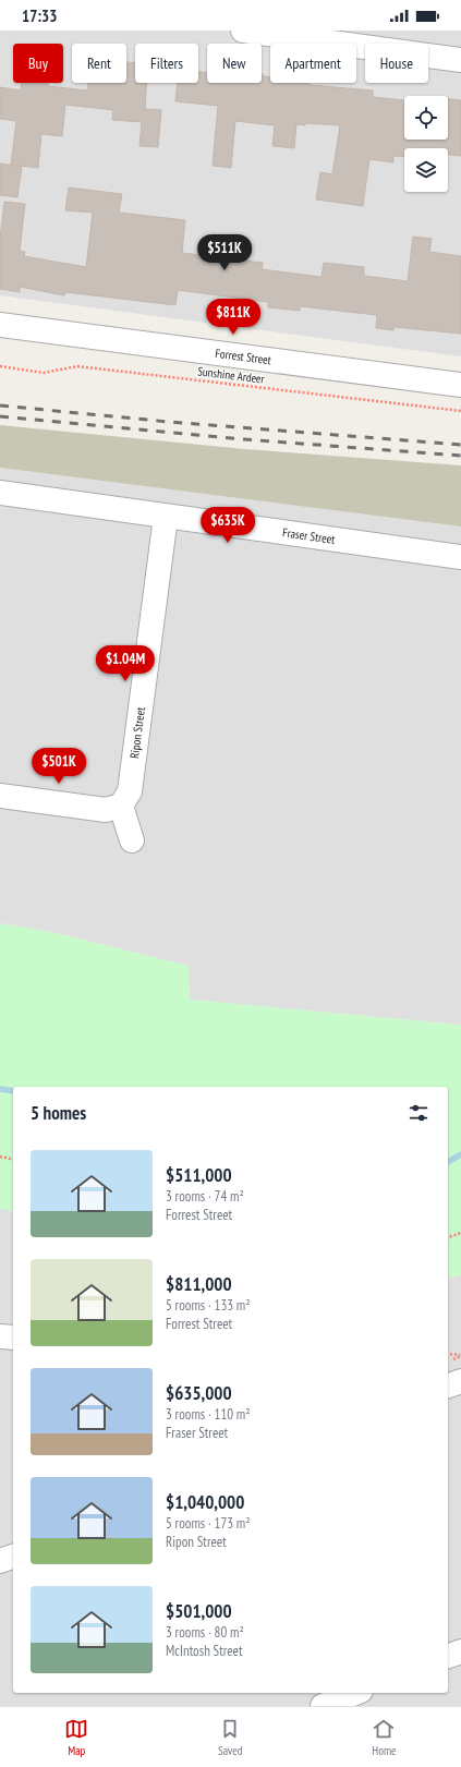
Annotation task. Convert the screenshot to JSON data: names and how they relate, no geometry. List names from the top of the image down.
{
  "streets": {
    "street": ["Forrest Street", "Fraser Street", "Ripon Street"],
    "path": ["Sunshine Ardeer"]
  },
  "crossings": [
    ["Fraser Street", "Ripon Street"]
  ],
  "page": {
    "status": "17:33",
    "chip": [
      "Buy",
      "Rent",
      "Filters",
      "New",
      "Apartment",
      "House"
    ],
    "price": [
      "$511K",
      "$811K",
      "$635K",
      "$1.04M",
      "$501K"
    ],
    "heading": "5 homes",
    "list": [
      {
        "name": "$511,000",
        "note": "3 rooms · 74 m² · Forrest Street"
      },
      {
        "name": "$811,000",
        "note": "5 rooms · 133 m² · Forrest Street"
      },
      {
        "name": "$635,000",
        "note": "3 rooms · 110 m² · Fraser Street"
      },
      {
        "name": "$1,040,000",
        "note": "5 rooms · 173 m² · Ripon Street"
      },
      {
        "name": "$501,000",
        "note": "3 rooms · 80 m² · McIntosh Street"
      }
    ],
    "tabs": ["Map", "Saved", "Home"]
  }
}
